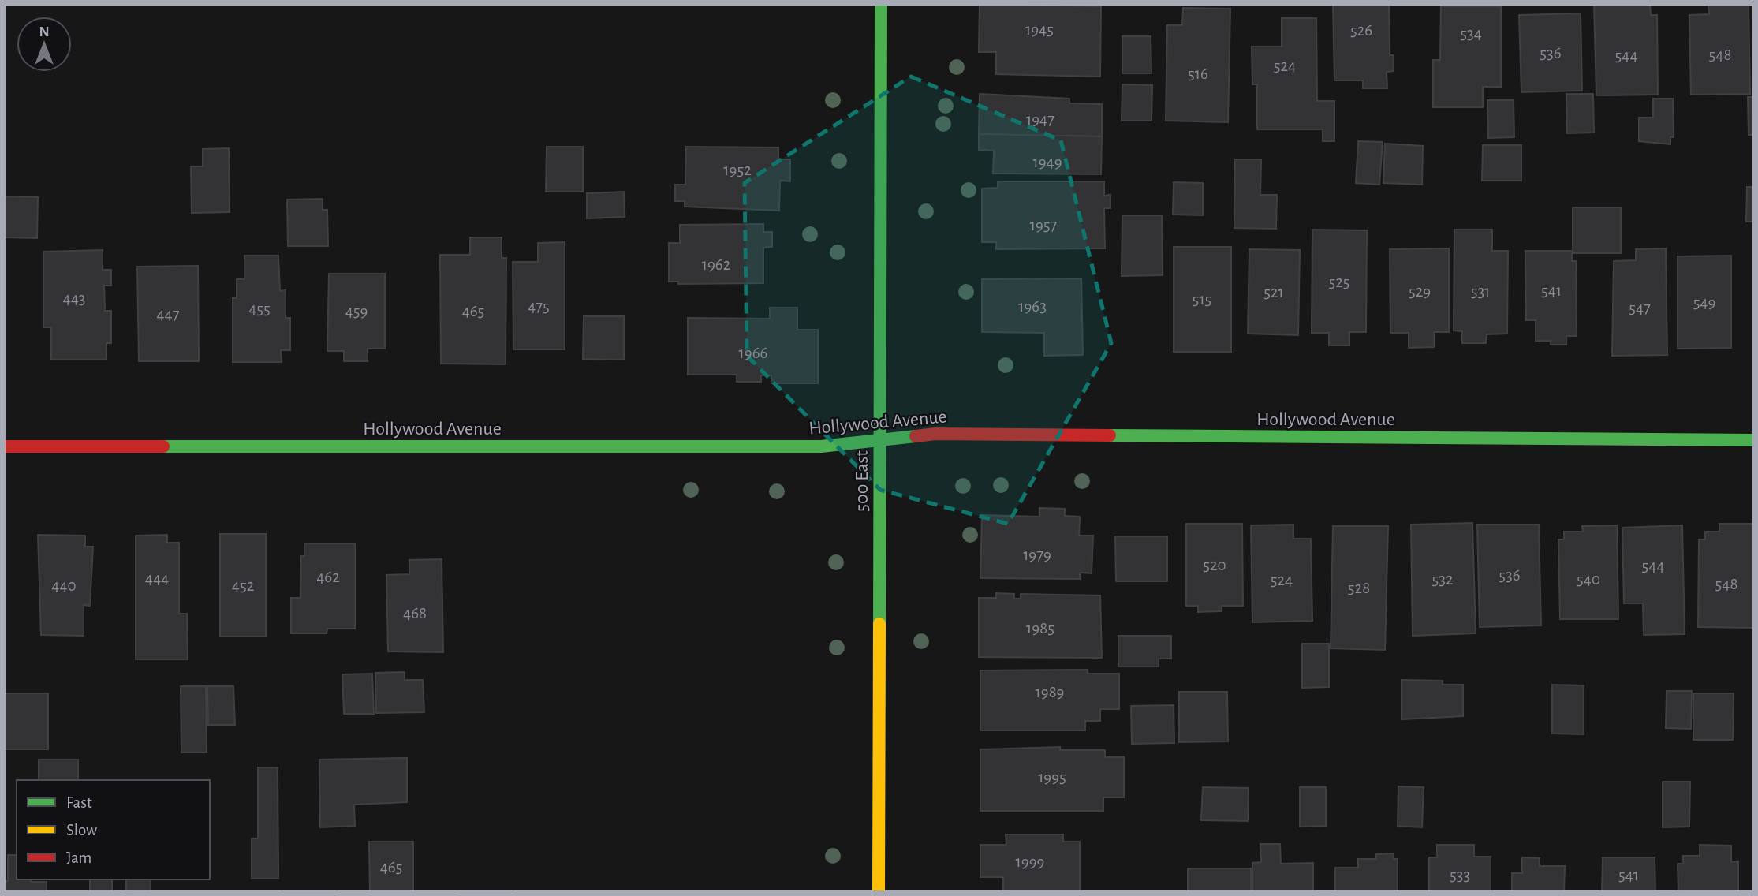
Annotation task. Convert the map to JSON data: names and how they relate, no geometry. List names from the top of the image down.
{
  "streets": {
    "street": ["Hollywood Avenue", "500 East"]
  },
  "crossings": [
    ["Hollywood Avenue", "500 East"]
  ],
  "house_numbers": [
    "1945",
    "526",
    "534",
    "536",
    "548",
    "544",
    "524",
    "516",
    "1947",
    "1949",
    "1952",
    "1957",
    "1962",
    "525",
    "541",
    "529",
    "531",
    "521",
    "443",
    "515",
    "549",
    "475",
    "1963",
    "547",
    "455",
    "459",
    "465",
    "447",
    "1966",
    "1979",
    "520",
    "544",
    "536",
    "462",
    "444",
    "532",
    "540",
    "524",
    "548",
    "440",
    "452",
    "528",
    "468",
    "1985",
    "1989",
    "1995",
    "1999",
    "465",
    "533",
    "541"
  ],
  "legend": ["Fast", "Slow", "Jam"],
  "north": "top"
}
